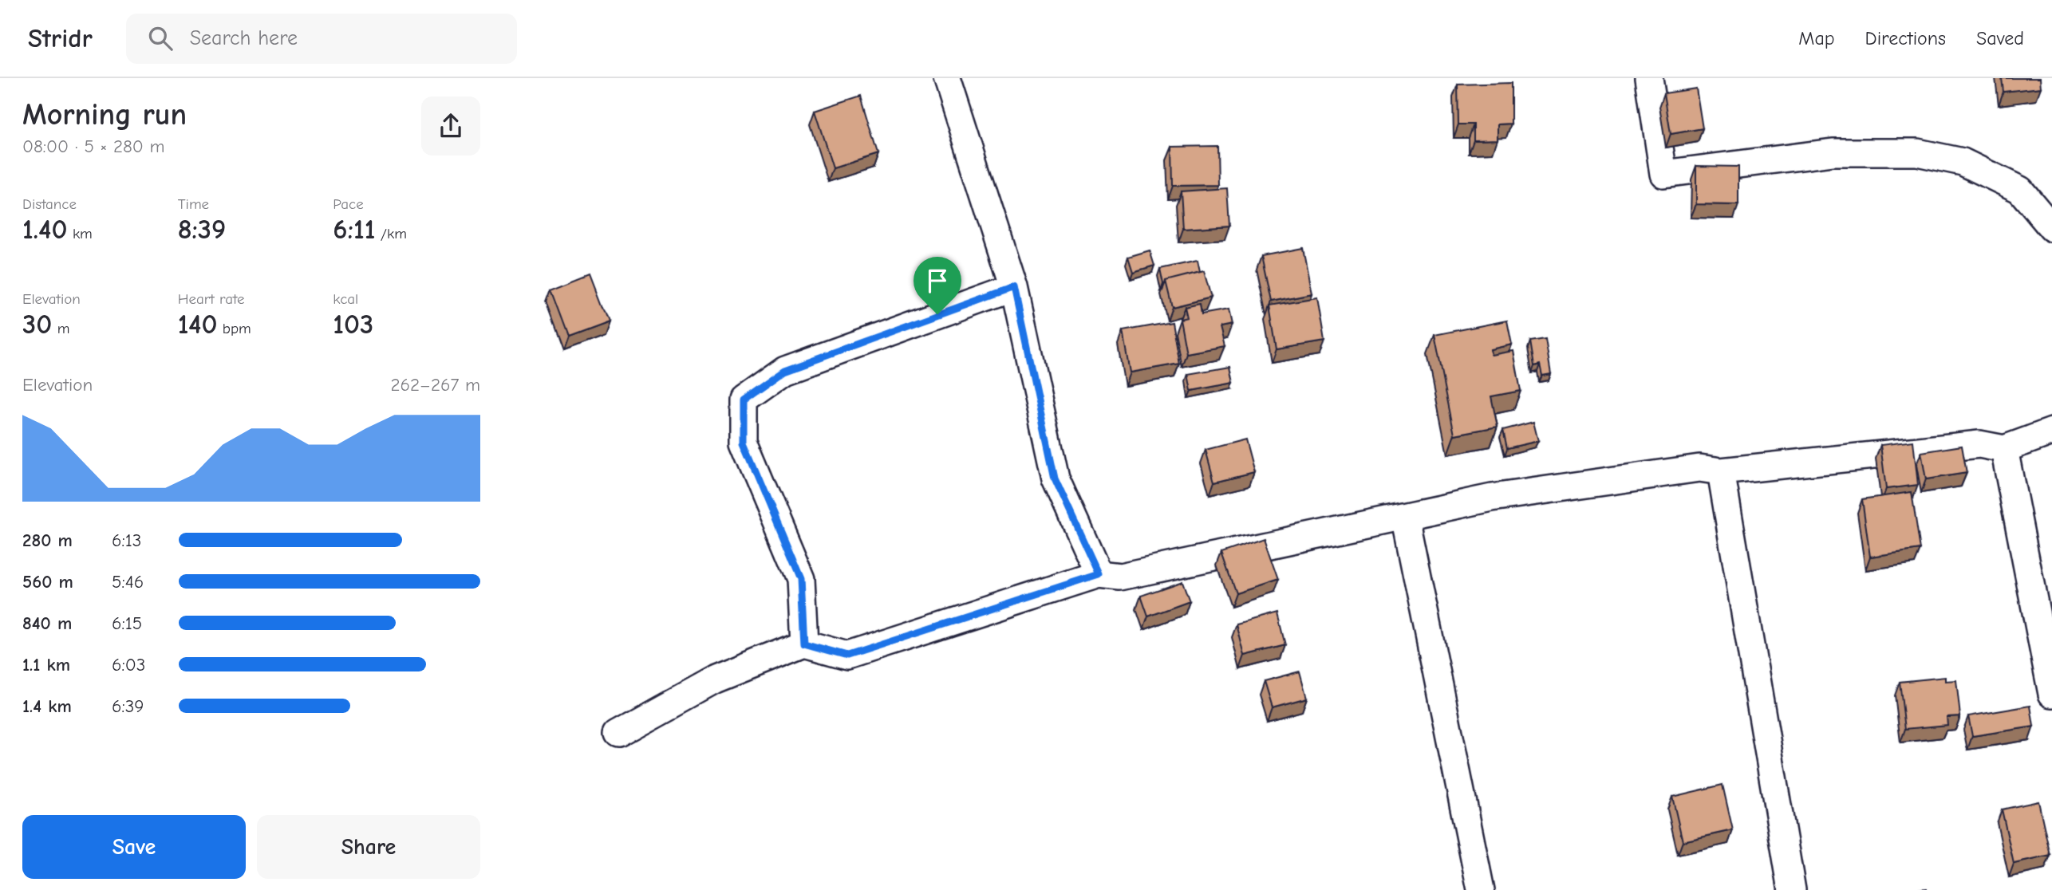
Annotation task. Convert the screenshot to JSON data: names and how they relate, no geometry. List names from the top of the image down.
{
  "page": {
    "header": "Stridr",
    "search": "Search here",
    "nav": ["Map", "Directions", "Saved"],
    "heading": ["Morning run", "08:00 · 5 × 280 m"],
    "stats": [
      ["Distance", "1.40 km"],
      ["Time", "8:39"],
      ["Pace", "6:11 /km"],
      ["Elevation", "30 m"],
      ["Heart rate", "140 bpm"],
      ["kcal", "103"]
    ],
    "chart": ["Elevation", "262–267 m"],
    "list": [
      {
        "name": "280 m",
        "note": "6:13"
      },
      {
        "name": "560 m",
        "note": "5:46"
      },
      {
        "name": "840 m",
        "note": "6:15"
      },
      {
        "name": "1.1 km",
        "note": "6:03"
      },
      {
        "name": "1.4 km",
        "note": "6:39"
      }
    ],
    "buttons": ["Save", "Share"]
  }
}
